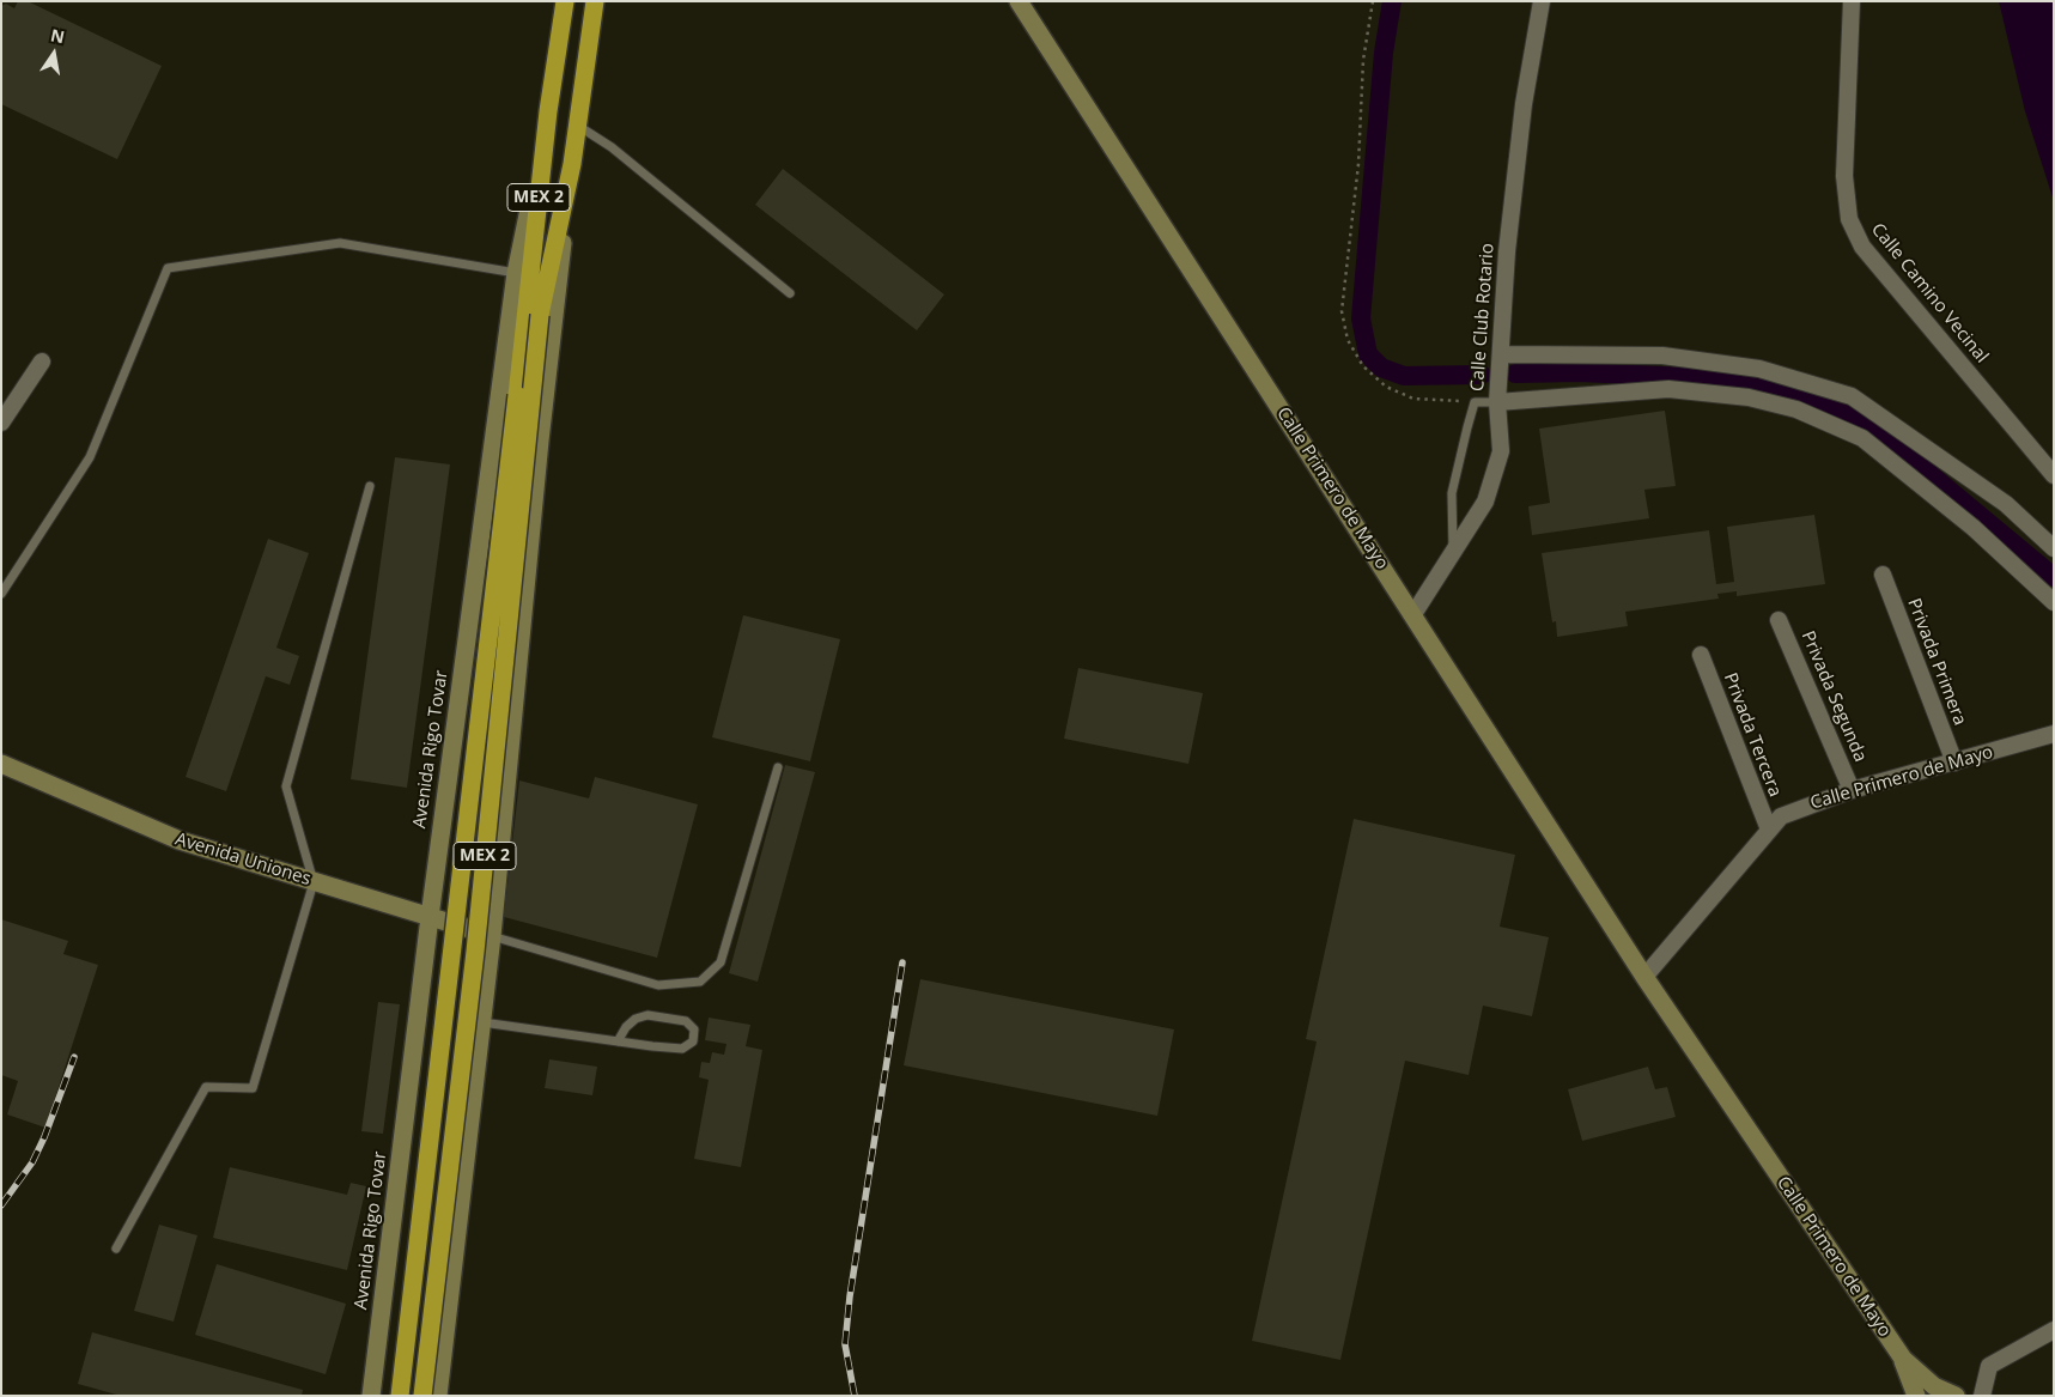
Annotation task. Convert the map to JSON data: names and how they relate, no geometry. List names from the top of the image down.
{
  "streets": {
    "highway": ["MEX 2", "Avenida Rigo Tovar"],
    "street": [
      "Calle Camino Vecinal",
      "Calle Club Rotario",
      "Calle Primero de Mayo",
      "Privada Primera",
      "Privada Segunda",
      "Privada Tercera",
      "Avenida Uniones"
    ]
  },
  "crossings": [
    ["Calle Club Rotario", "Calle Primero de Mayo"],
    ["Calle Primero de Mayo", "Privada Primera"],
    ["Calle Primero de Mayo", "Privada Segunda"],
    ["Calle Primero de Mayo", "Privada Tercera"],
    ["Avenida Rigo Tovar", "Avenida Uniones"]
  ],
  "north": "top"
}
